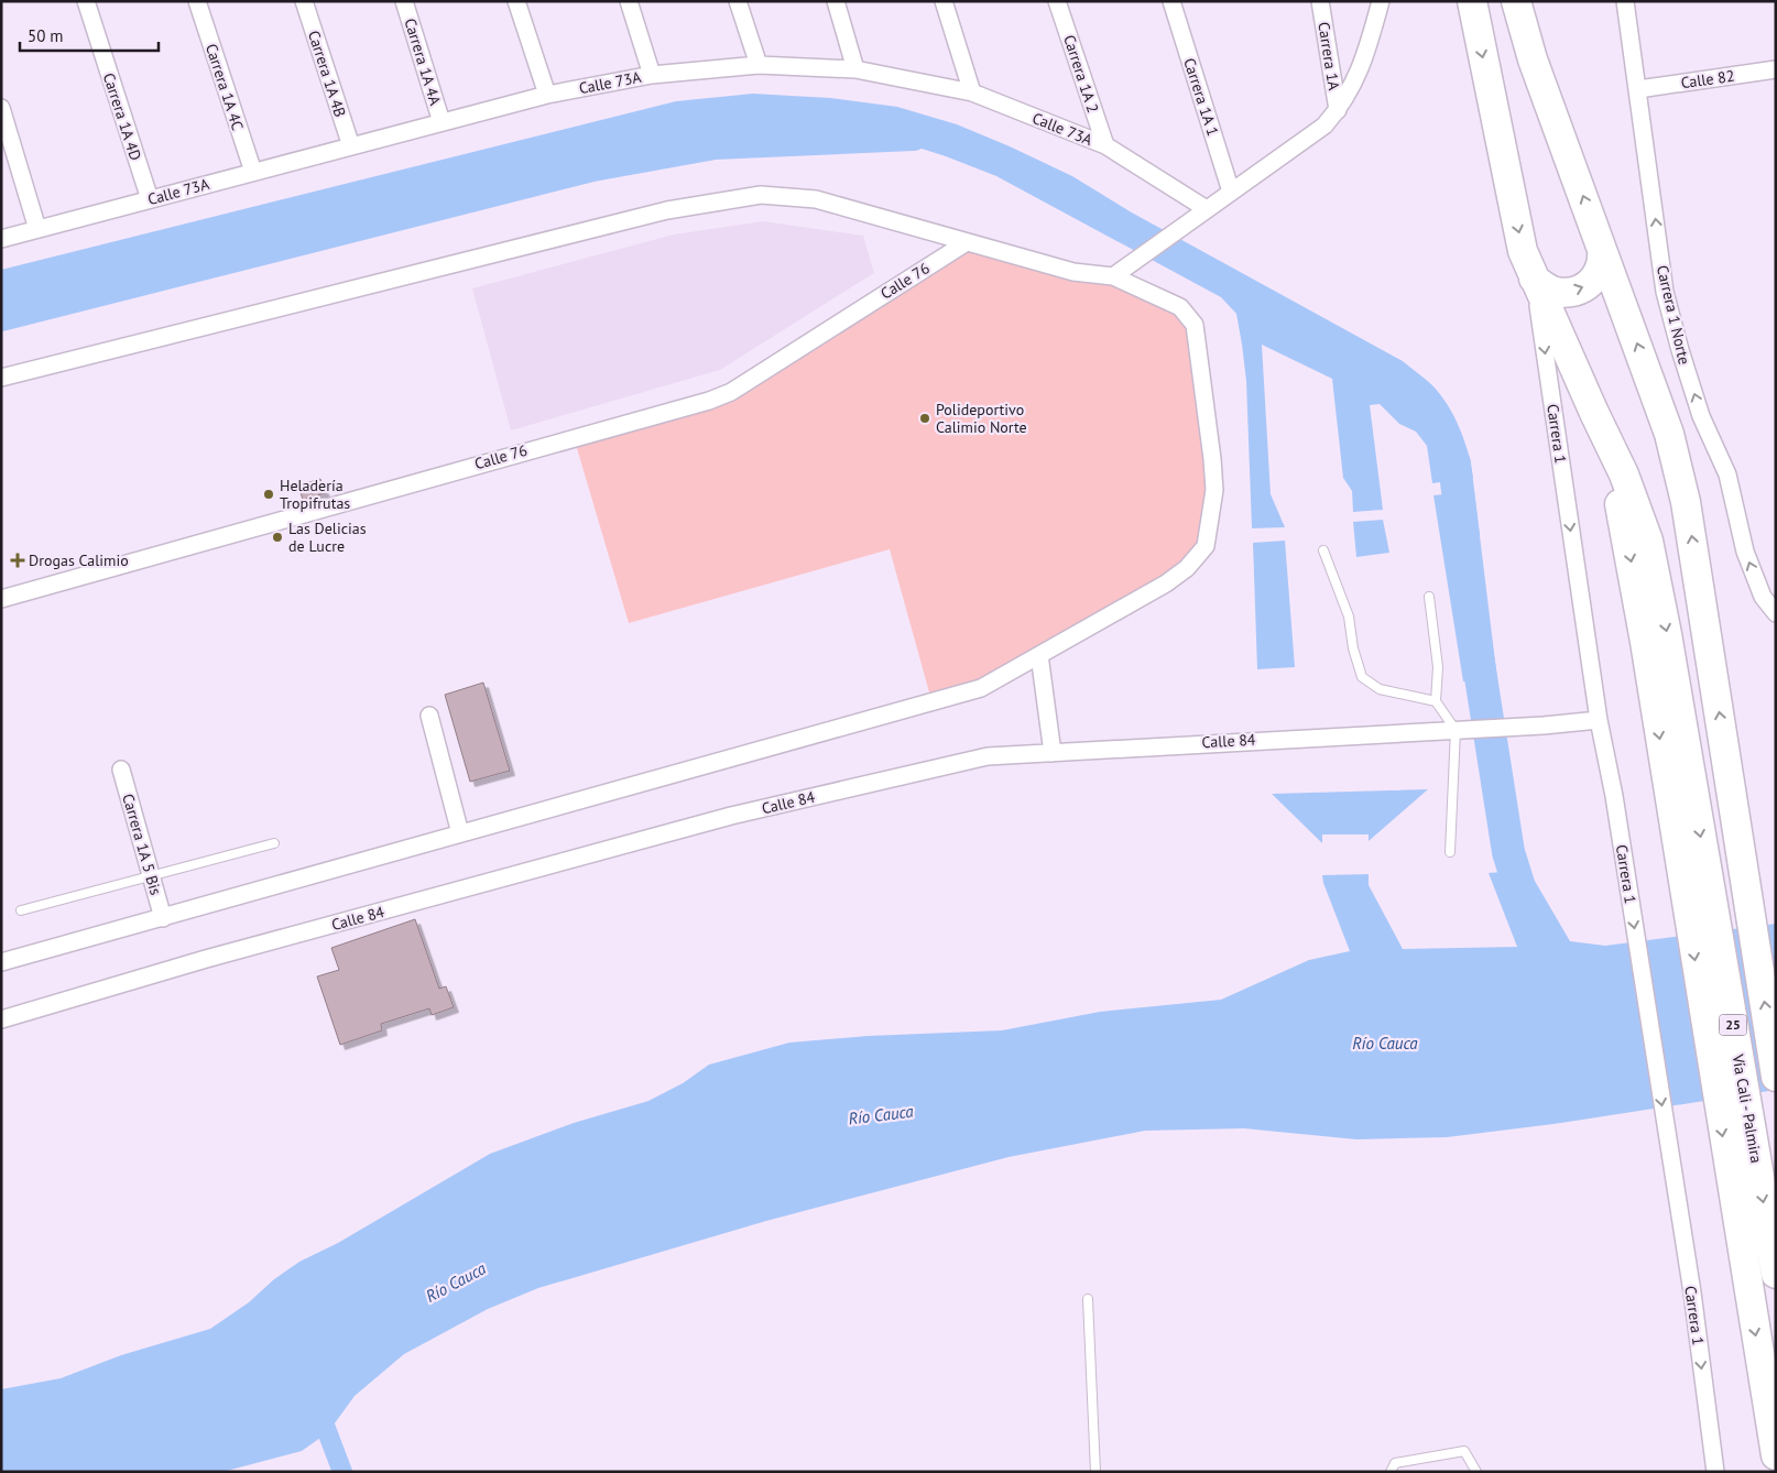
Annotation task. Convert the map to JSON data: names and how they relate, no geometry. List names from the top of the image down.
{
  "streets": {
    "highway": ["Carrera 1", "25", "Vía Cali - Palmira"],
    "street": [
      "Carrera 1A",
      "Carrera 1A 4A",
      "Carrera 1A 4B",
      "Carrera 1A 2",
      "Calle 82",
      "Calle 73A",
      "Carrera 1A 4C",
      "Carrera 1A 1",
      "Carrera 1A 4D",
      "Calle 76",
      "Carrera 1 Norte",
      "Calle 84",
      "Carrera 1A 5 Bis"
    ]
  },
  "crossings": [
    ["Carrera 1A 4A", "Calle 73A"],
    ["Carrera 1A 4B", "Calle 73A"],
    ["Carrera 1A 2", "Calle 73A"],
    ["Calle 82", "Carrera 1 Norte"],
    ["Calle 73A", "Carrera 1A 4C"],
    ["Calle 73A", "Carrera 1A 4D"],
    ["Carrera 1", "Calle 84"],
    ["Carrera 1", "25"],
    ["Carrera 1", "Vía Cali - Palmira"],
    ["25", "Vía Cali - Palmira"]
  ],
  "one_way": ["Carrera 1 Norte"],
  "water": ["Río Cauca"],
  "places": {
    "other": ["Polideportivo Calimio Norte", "Heladería Tropifrutas", "Las Delicias de Lucre"],
    "health": ["Drogas Calimio"]
  },
  "scale_bar": "50 m"
}
